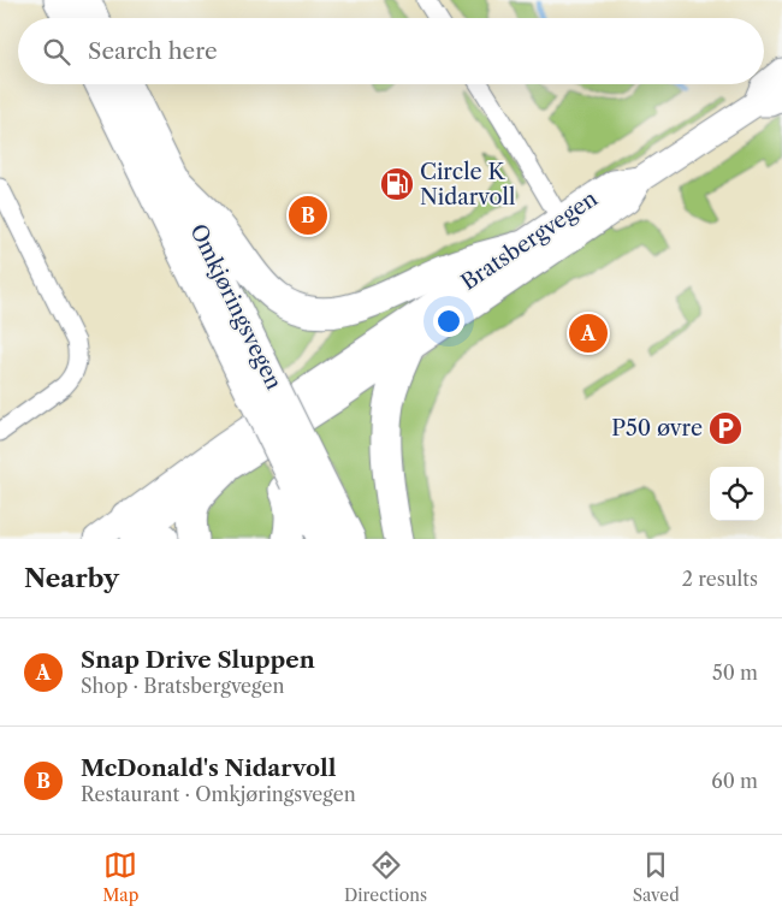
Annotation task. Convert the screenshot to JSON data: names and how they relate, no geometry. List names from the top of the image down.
{
  "streets": {
    "highway": ["Omkjøringsvegen"],
    "main road": ["Bratsbergvegen"]
  },
  "places": {
    "fuel station": ["Circle K Nidarvoll"],
    "parking": ["P50 øvre"]
  },
  "page": {
    "search": "Search here",
    "pins": ["B", "A"],
    "heading": ["Nearby", "2 results"],
    "list": [
      {
        "mark": "A",
        "name": "Snap Drive Sluppen",
        "note": "Shop · Bratsbergvegen",
        "value": "50 m"
      },
      {
        "mark": "B",
        "name": "McDonald's Nidarvoll",
        "note": "Restaurant · Omkjøringsvegen",
        "value": "60 m"
      }
    ],
    "nav": ["Map", "Directions", "Saved"]
  }
}
